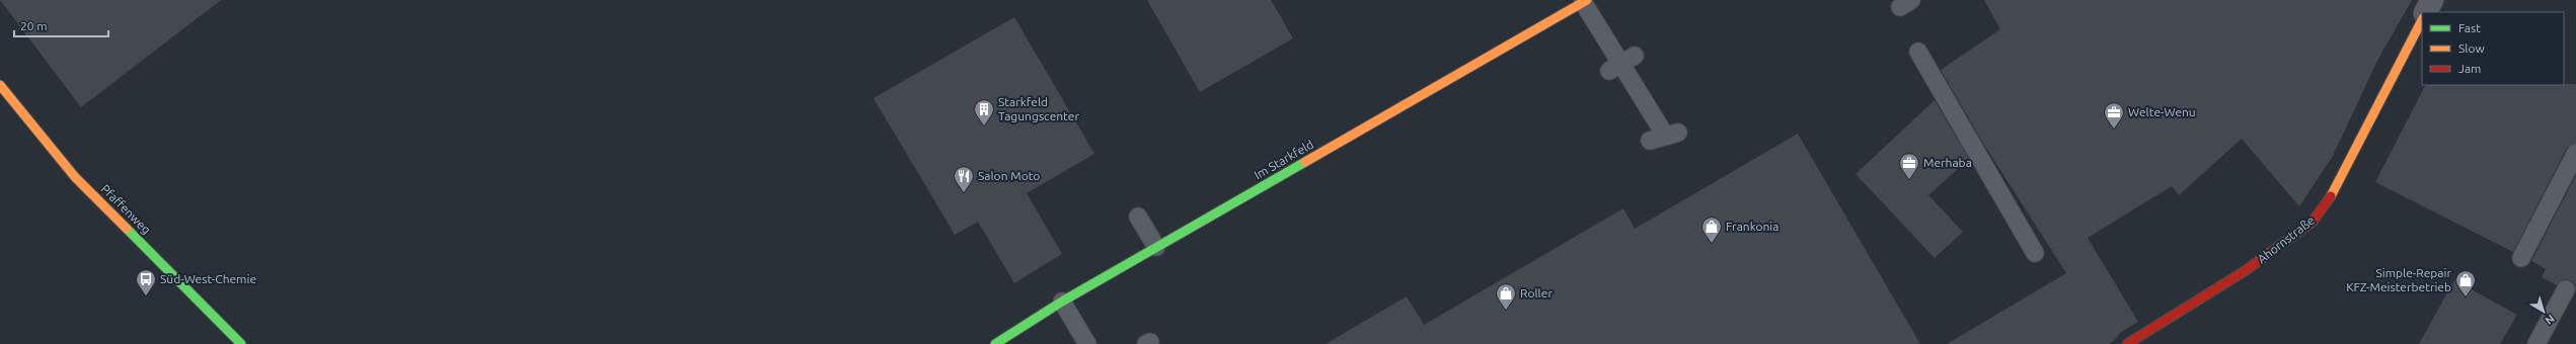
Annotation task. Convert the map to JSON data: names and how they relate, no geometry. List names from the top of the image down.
{
  "streets": {
    "street": ["Im Starkfeld", "Pfaffenweg", "Ahornstraße"]
  },
  "places": {
    "building": ["Starkfeld Tagungscenter"],
    "office": ["Welte-Wenu", "Merhaba"],
    "restaurant": ["Salon Moto"],
    "shop": ["Frankonia", "Simple-Repair KFZ-Meisterbetrieb", "Roller"],
    "bus stop": ["Süd-West-Chemie"]
  },
  "legend": ["Fast", "Slow", "Jam"],
  "scale_bar": "20 m",
  "north": "bottom right"
}
